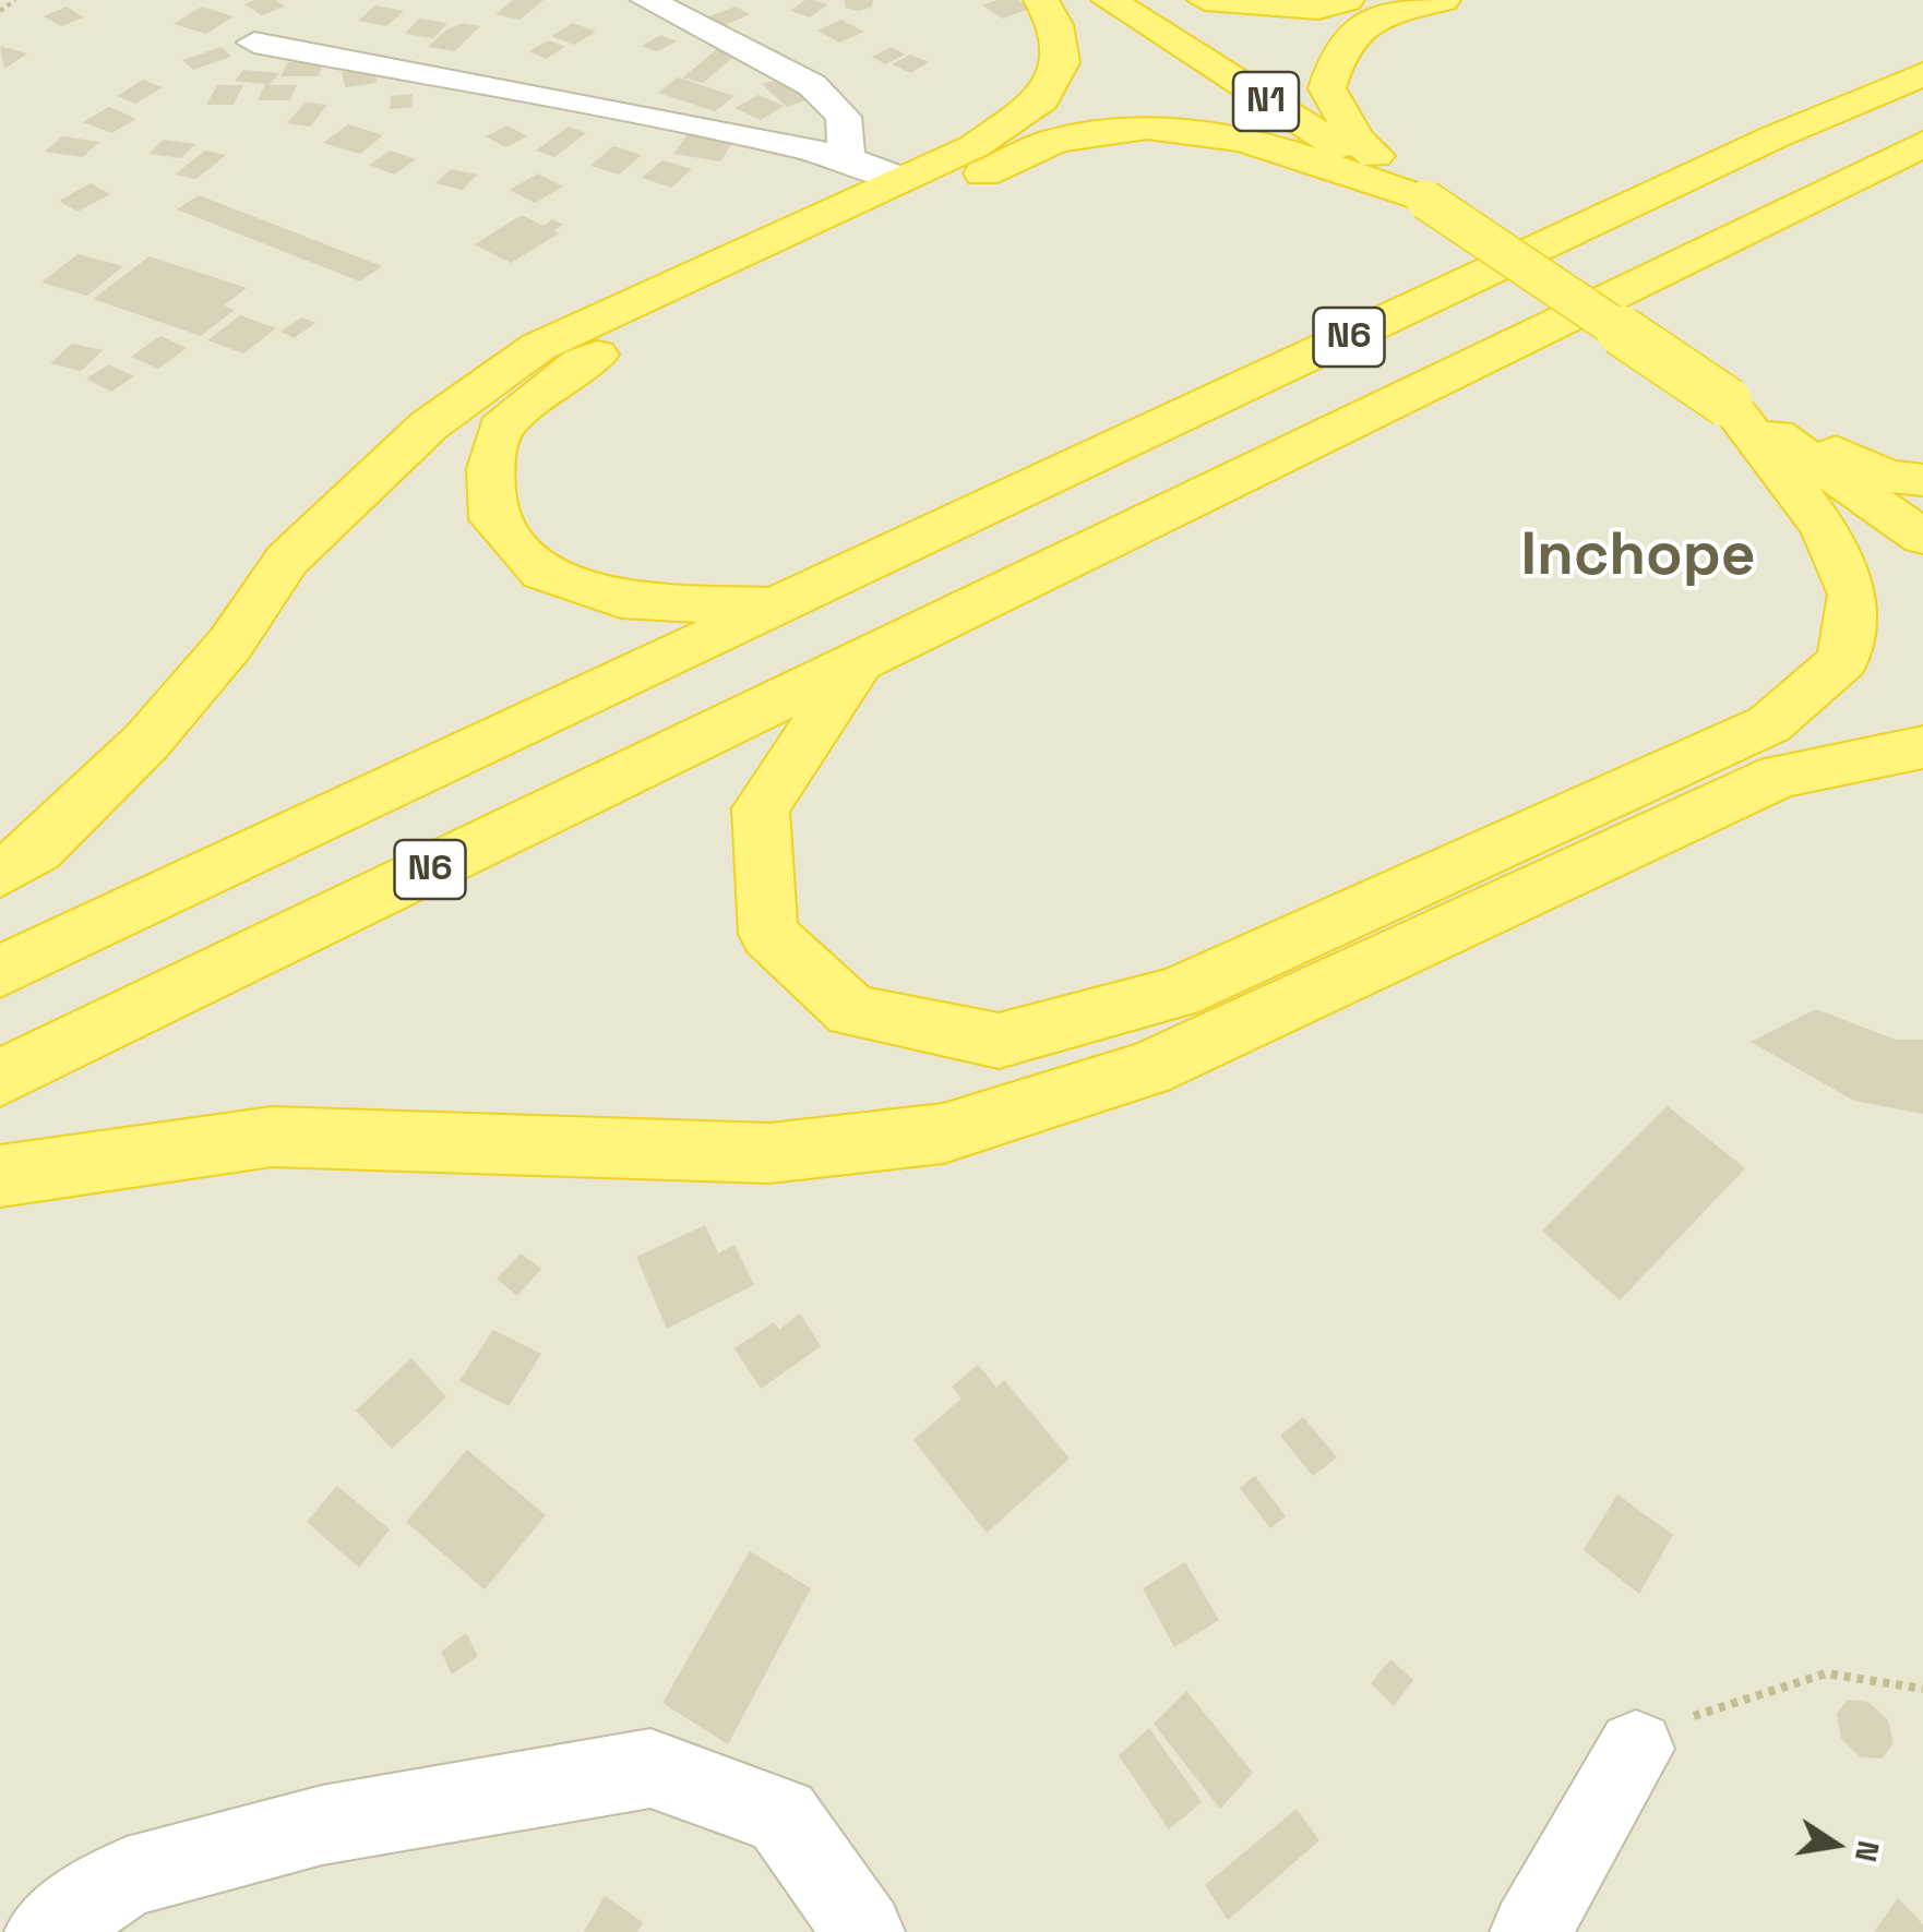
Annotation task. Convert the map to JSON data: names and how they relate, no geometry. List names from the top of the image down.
{
  "streets": {
    "highway": ["N1", "N6"]
  },
  "districts": ["Inchope"],
  "north": "right"
}
